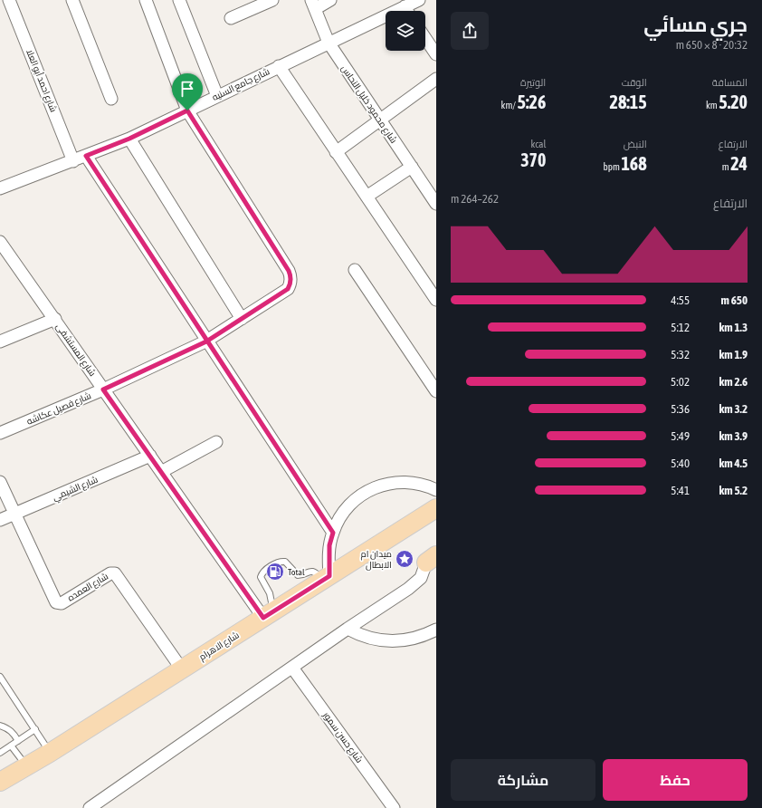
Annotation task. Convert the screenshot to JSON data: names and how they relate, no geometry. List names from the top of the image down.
{
  "streets": {
    "main road": ["شارع الاهرام"],
    "street": [
      "شارع احمد أبو العلا",
      "شارع جامع السنيه",
      "شارع محمود خليل النحاس",
      "شارع المستشفى",
      "شارع فصيل عكاشه",
      "شارع الشيمي",
      "شارع العمده",
      "شارع حسن سمور"
    ]
  },
  "crossings": [
    ["شارع احمد أبو العلا", "شارع جامع السنيه"],
    ["شارع جامع السنيه", "شارع محمود خليل النحاس"],
    ["شارع جامع السنيه", "شارع فصيل عكاشه"],
    ["شارع المستشفى", "شارع فصيل عكاشه"],
    ["شارع المستشفى", "شارع الشيمي"],
    ["شارع المستشفى", "شارع الاهرام"],
    ["شارع الشيمي", "شارع العمده"],
    ["شارع العمده", "شارع الاهرام"]
  ],
  "places": {
    "place": ["ميدان ام الابطال"],
    "fuel station": ["Total"]
  },
  "page": {
    "heading": ["جري مسائي", "20:32 · 8 × 650 m"],
    "stats": [
      ["المسافة", "5.20 km"],
      ["الوقت", "28:15"],
      ["الوتيرة", "5:26 /km"],
      ["الارتفاع", "24 m"],
      ["النبض", "168 bpm"],
      ["kcal", "370"]
    ],
    "chart": ["الارتفاع", "262–264 m"],
    "list": [
      {
        "name": "650 m",
        "note": "4:55"
      },
      {
        "name": "1.3 km",
        "note": "5:12"
      },
      {
        "name": "1.9 km",
        "note": "5:32"
      },
      {
        "name": "2.6 km",
        "note": "5:02"
      },
      {
        "name": "3.2 km",
        "note": "5:36"
      },
      {
        "name": "3.9 km",
        "note": "5:49"
      },
      {
        "name": "4.5 km",
        "note": "5:40"
      },
      {
        "name": "5.2 km",
        "note": "5:41"
      }
    ],
    "buttons": ["حفظ", "مشاركة"]
  }
}
